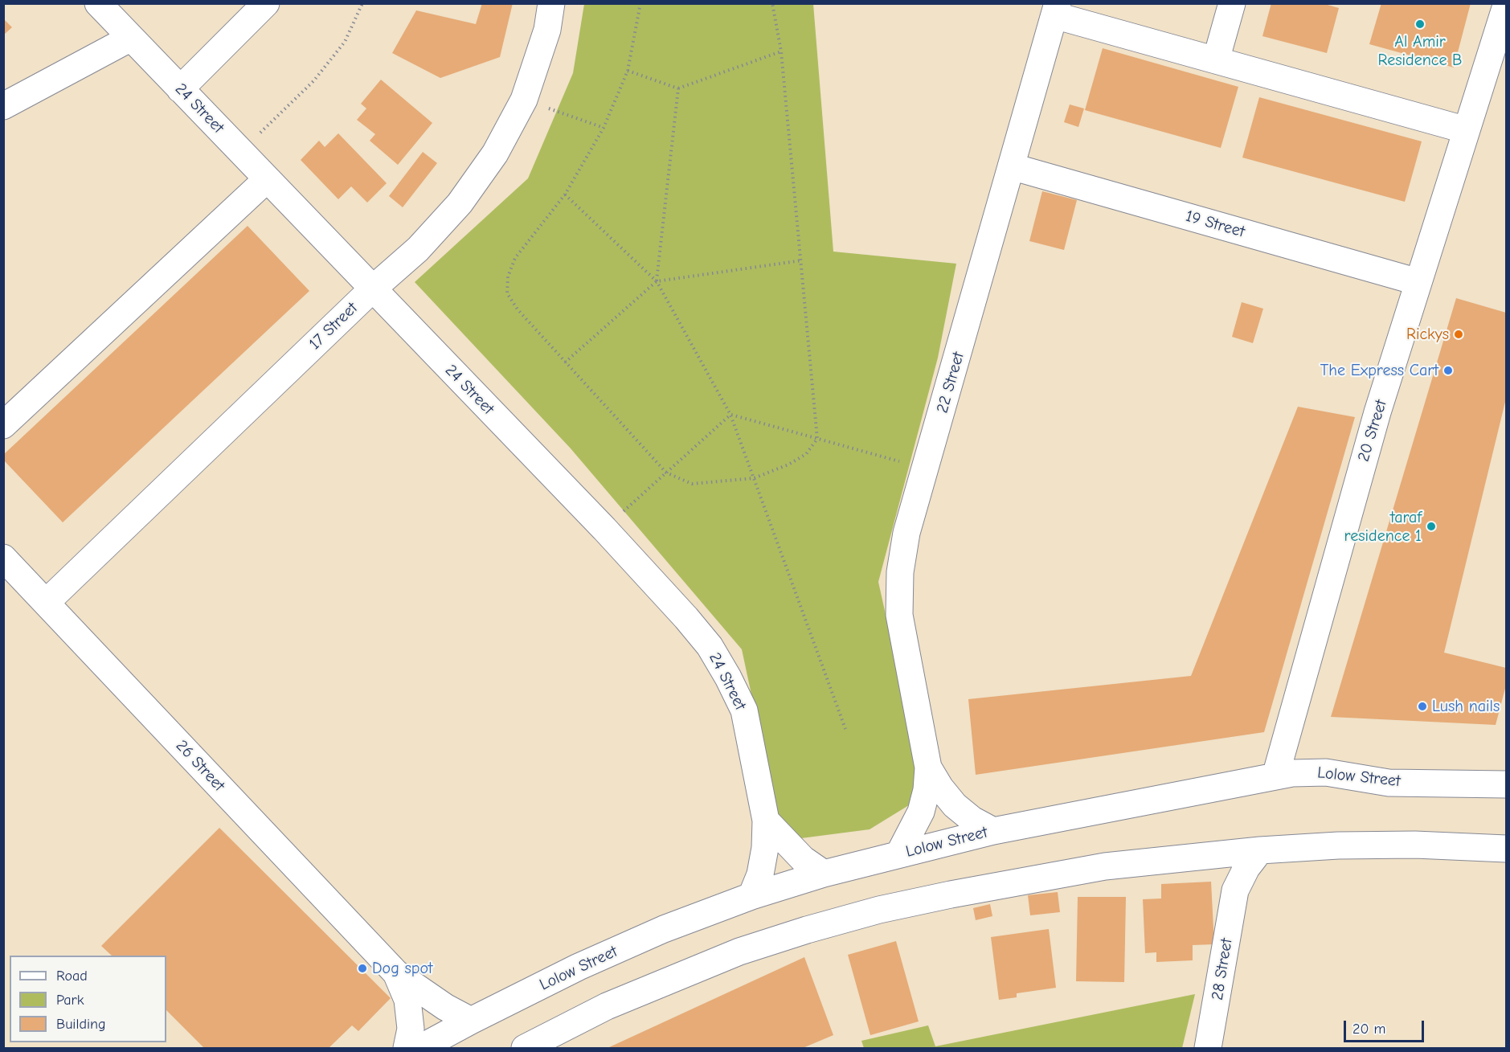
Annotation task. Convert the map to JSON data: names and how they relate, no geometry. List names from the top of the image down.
{
  "streets": {
    "street": [
      "24 Street",
      "19 Street",
      "17 Street",
      "22 Street",
      "20 Street",
      "26 Street",
      "Lolow Street",
      "28 Street"
    ]
  },
  "crossings": [
    ["24 Street", "17 Street"],
    ["24 Street", "Lolow Street"],
    ["19 Street", "22 Street"],
    ["19 Street", "20 Street"],
    ["17 Street", "26 Street"],
    ["22 Street", "Lolow Street"],
    ["20 Street", "Lolow Street"],
    ["26 Street", "Lolow Street"]
  ],
  "places": [
    "Al Amir Residence B",
    "Rickys",
    "The Express Cart",
    "taraf residence 1",
    "Lush nails",
    "Dog spot"
  ],
  "legend": ["Road", "Park", "Building"],
  "scale_bar": "20 m"
}
